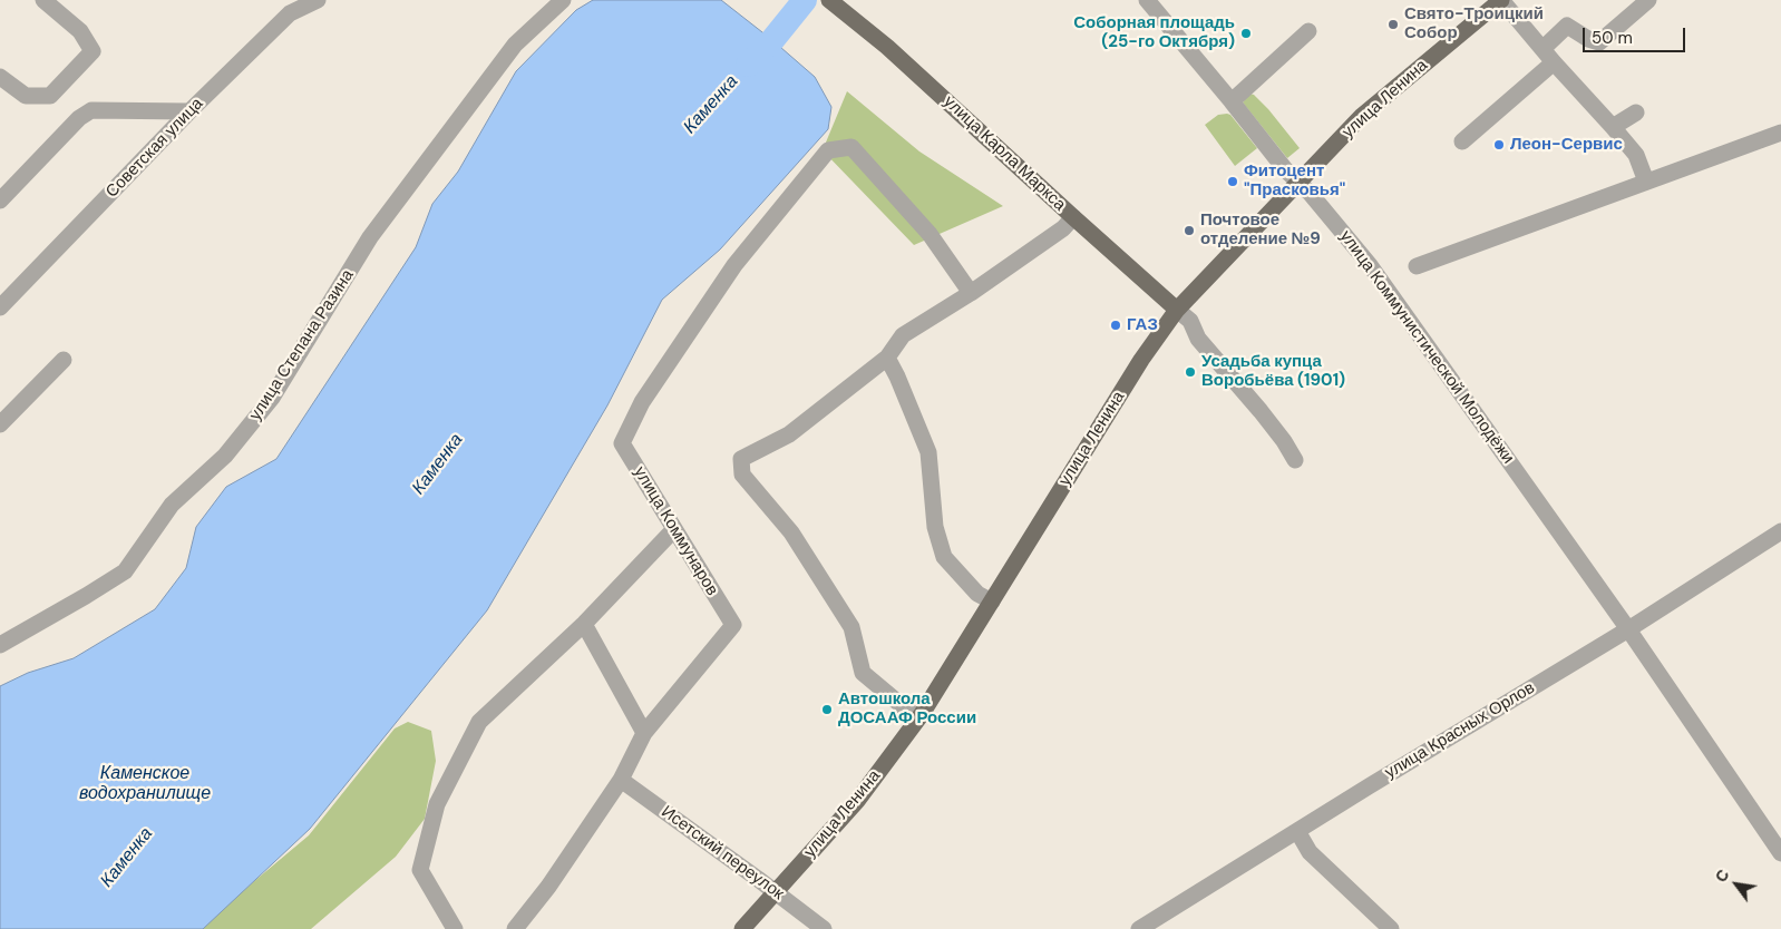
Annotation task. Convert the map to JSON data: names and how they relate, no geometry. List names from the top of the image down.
{
  "streets": {
    "main road": ["улица Ленина", "улица Карла Маркса"],
    "street": [
      "Советская улица",
      "улица Степана Разина",
      "улица Коммунистической Молодёжи",
      "улица Коммунаров",
      "улица Красных Орлов",
      "Исетский переулок"
    ]
  },
  "crossings": [
    ["улица Ленина", "улица Карла Маркса"],
    ["улица Ленина", "улица Коммунистической Молодёжи"],
    ["улица Ленина", "Исетский переулок"],
    ["улица Коммунистической Молодёжи", "улица Красных Орлов"],
    ["улица Коммунаров", "Исетский переулок"]
  ],
  "water": ["Каменка", "Каменское водохранилище"],
  "places": [
    "Свято-Троицкий Собор",
    "Соборная площадь (25-го Октября)",
    "Леон-Сервис",
    "Фитоцент \"Прасковья\"",
    "Почтовое отделение №9",
    "ГАЗ",
    "Усадьба купца Воробьёва (1901)",
    "Автошкола ДОСААФ России"
  ],
  "scale_bar": "50 m",
  "north": "top left"
}
